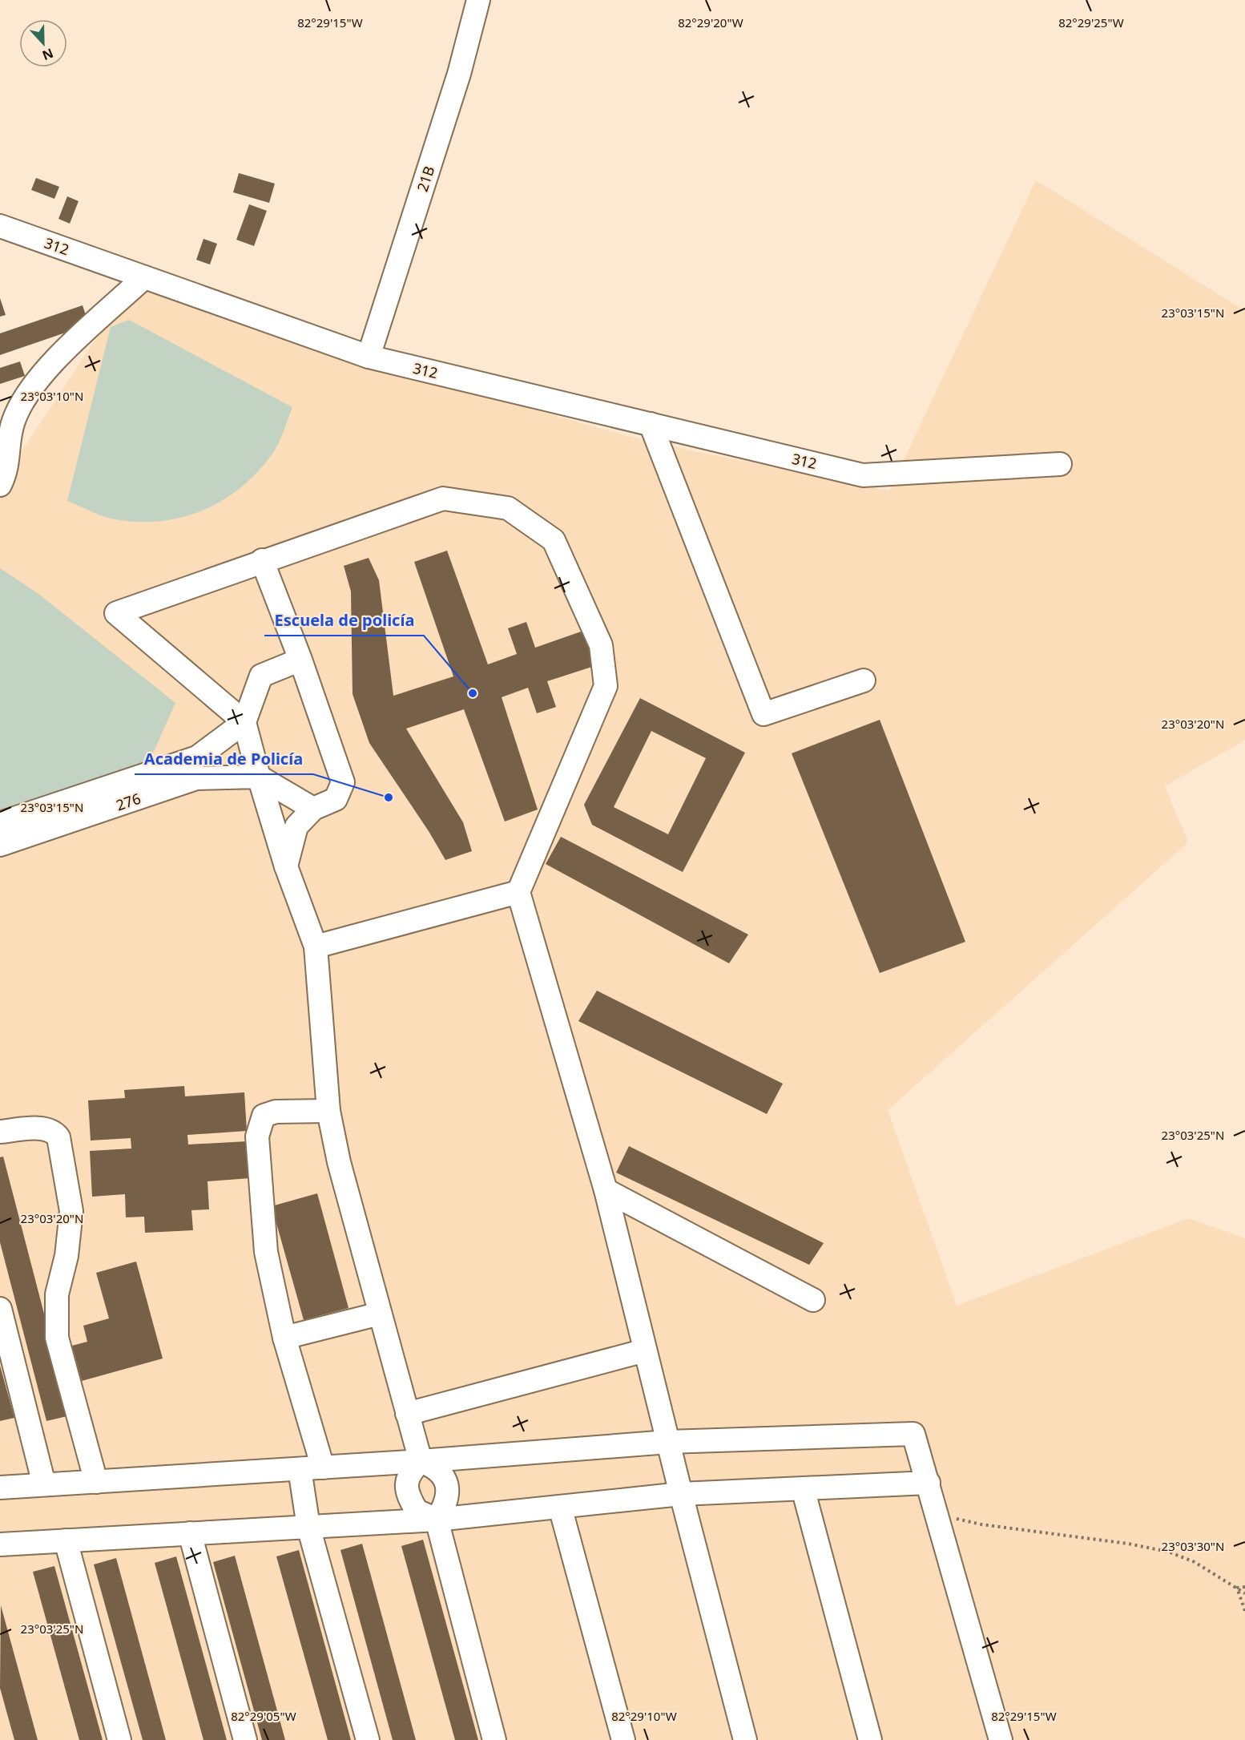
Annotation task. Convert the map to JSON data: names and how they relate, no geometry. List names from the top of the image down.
{
  "streets": {
    "street": ["21B", "312", "276"]
  },
  "crossings": [
    ["21B", "312"]
  ],
  "places": ["Escuela de policía", "Academia de Policía"],
  "north": "bottom",
  "coordinates": [
    "82°29'15\"W",
    "82°29'25\"W",
    "82°29'20\"W",
    "23°03'15\"N",
    "23°03'10\"N",
    "23°03'20\"N",
    "23°03'25\"N",
    "23°03'30\"N",
    "82°29'05\"W",
    "82°29'10\"W"
  ]
}
